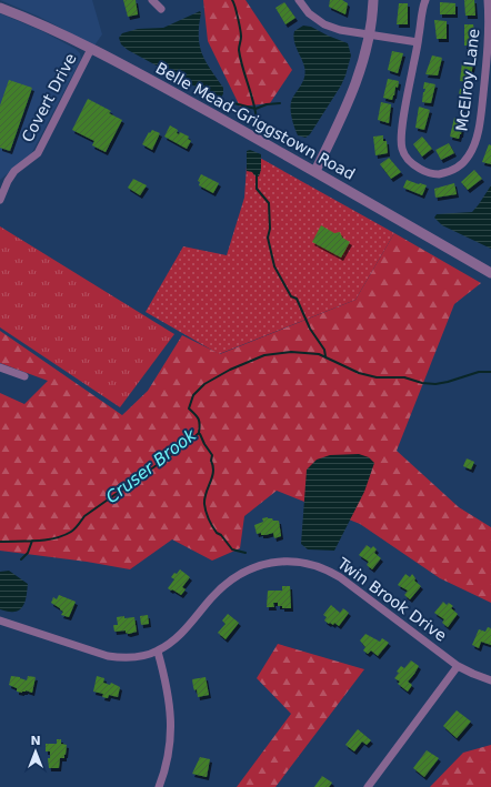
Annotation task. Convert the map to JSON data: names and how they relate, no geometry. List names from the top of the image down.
{
  "streets": {
    "street": [
      "McElroy Lane",
      "Covert Drive",
      "Belle Mead-Griggstown Road",
      "Twin Brook Drive"
    ]
  },
  "crossings": [
    ["Covert Drive", "Belle Mead-Griggstown Road"]
  ],
  "water": ["Cruser Brook"],
  "north": "top"
}
